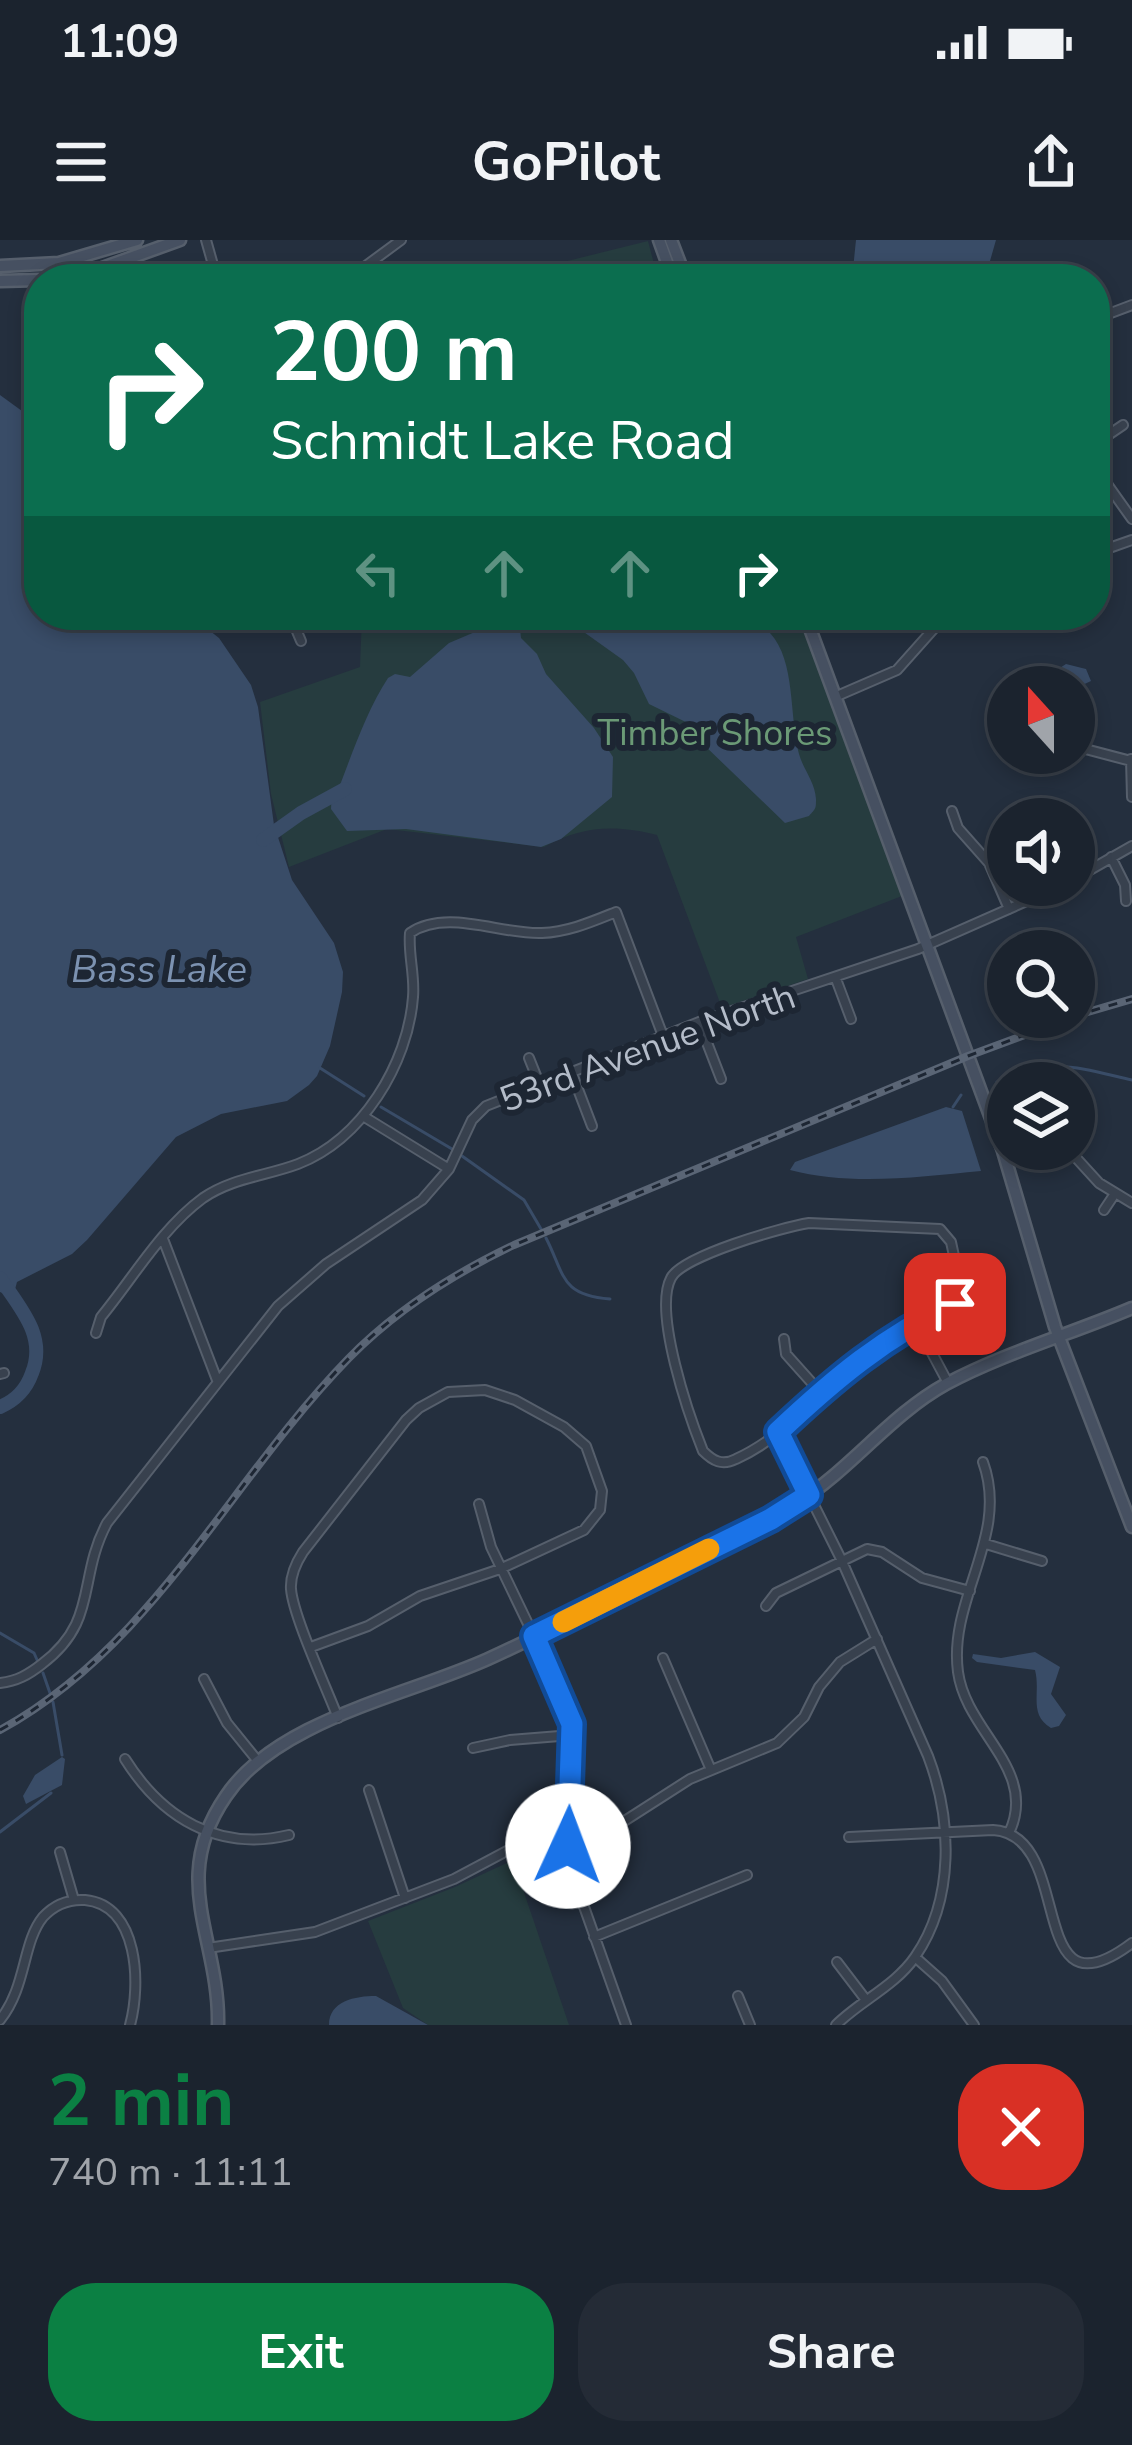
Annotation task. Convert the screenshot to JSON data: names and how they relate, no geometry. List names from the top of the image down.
{
  "streets": {
    "street": ["53rd Avenue North"]
  },
  "water": ["Bass Lake"],
  "parks": ["Timber Shores"],
  "north": "top",
  "page": {
    "status": "11:09",
    "header": "GoPilot",
    "turn": ["200 m", "Schmidt Lake Road"],
    "heading": ["2 min", "740 m · 11:11"],
    "buttons": ["Exit", "Share"]
  }
}
